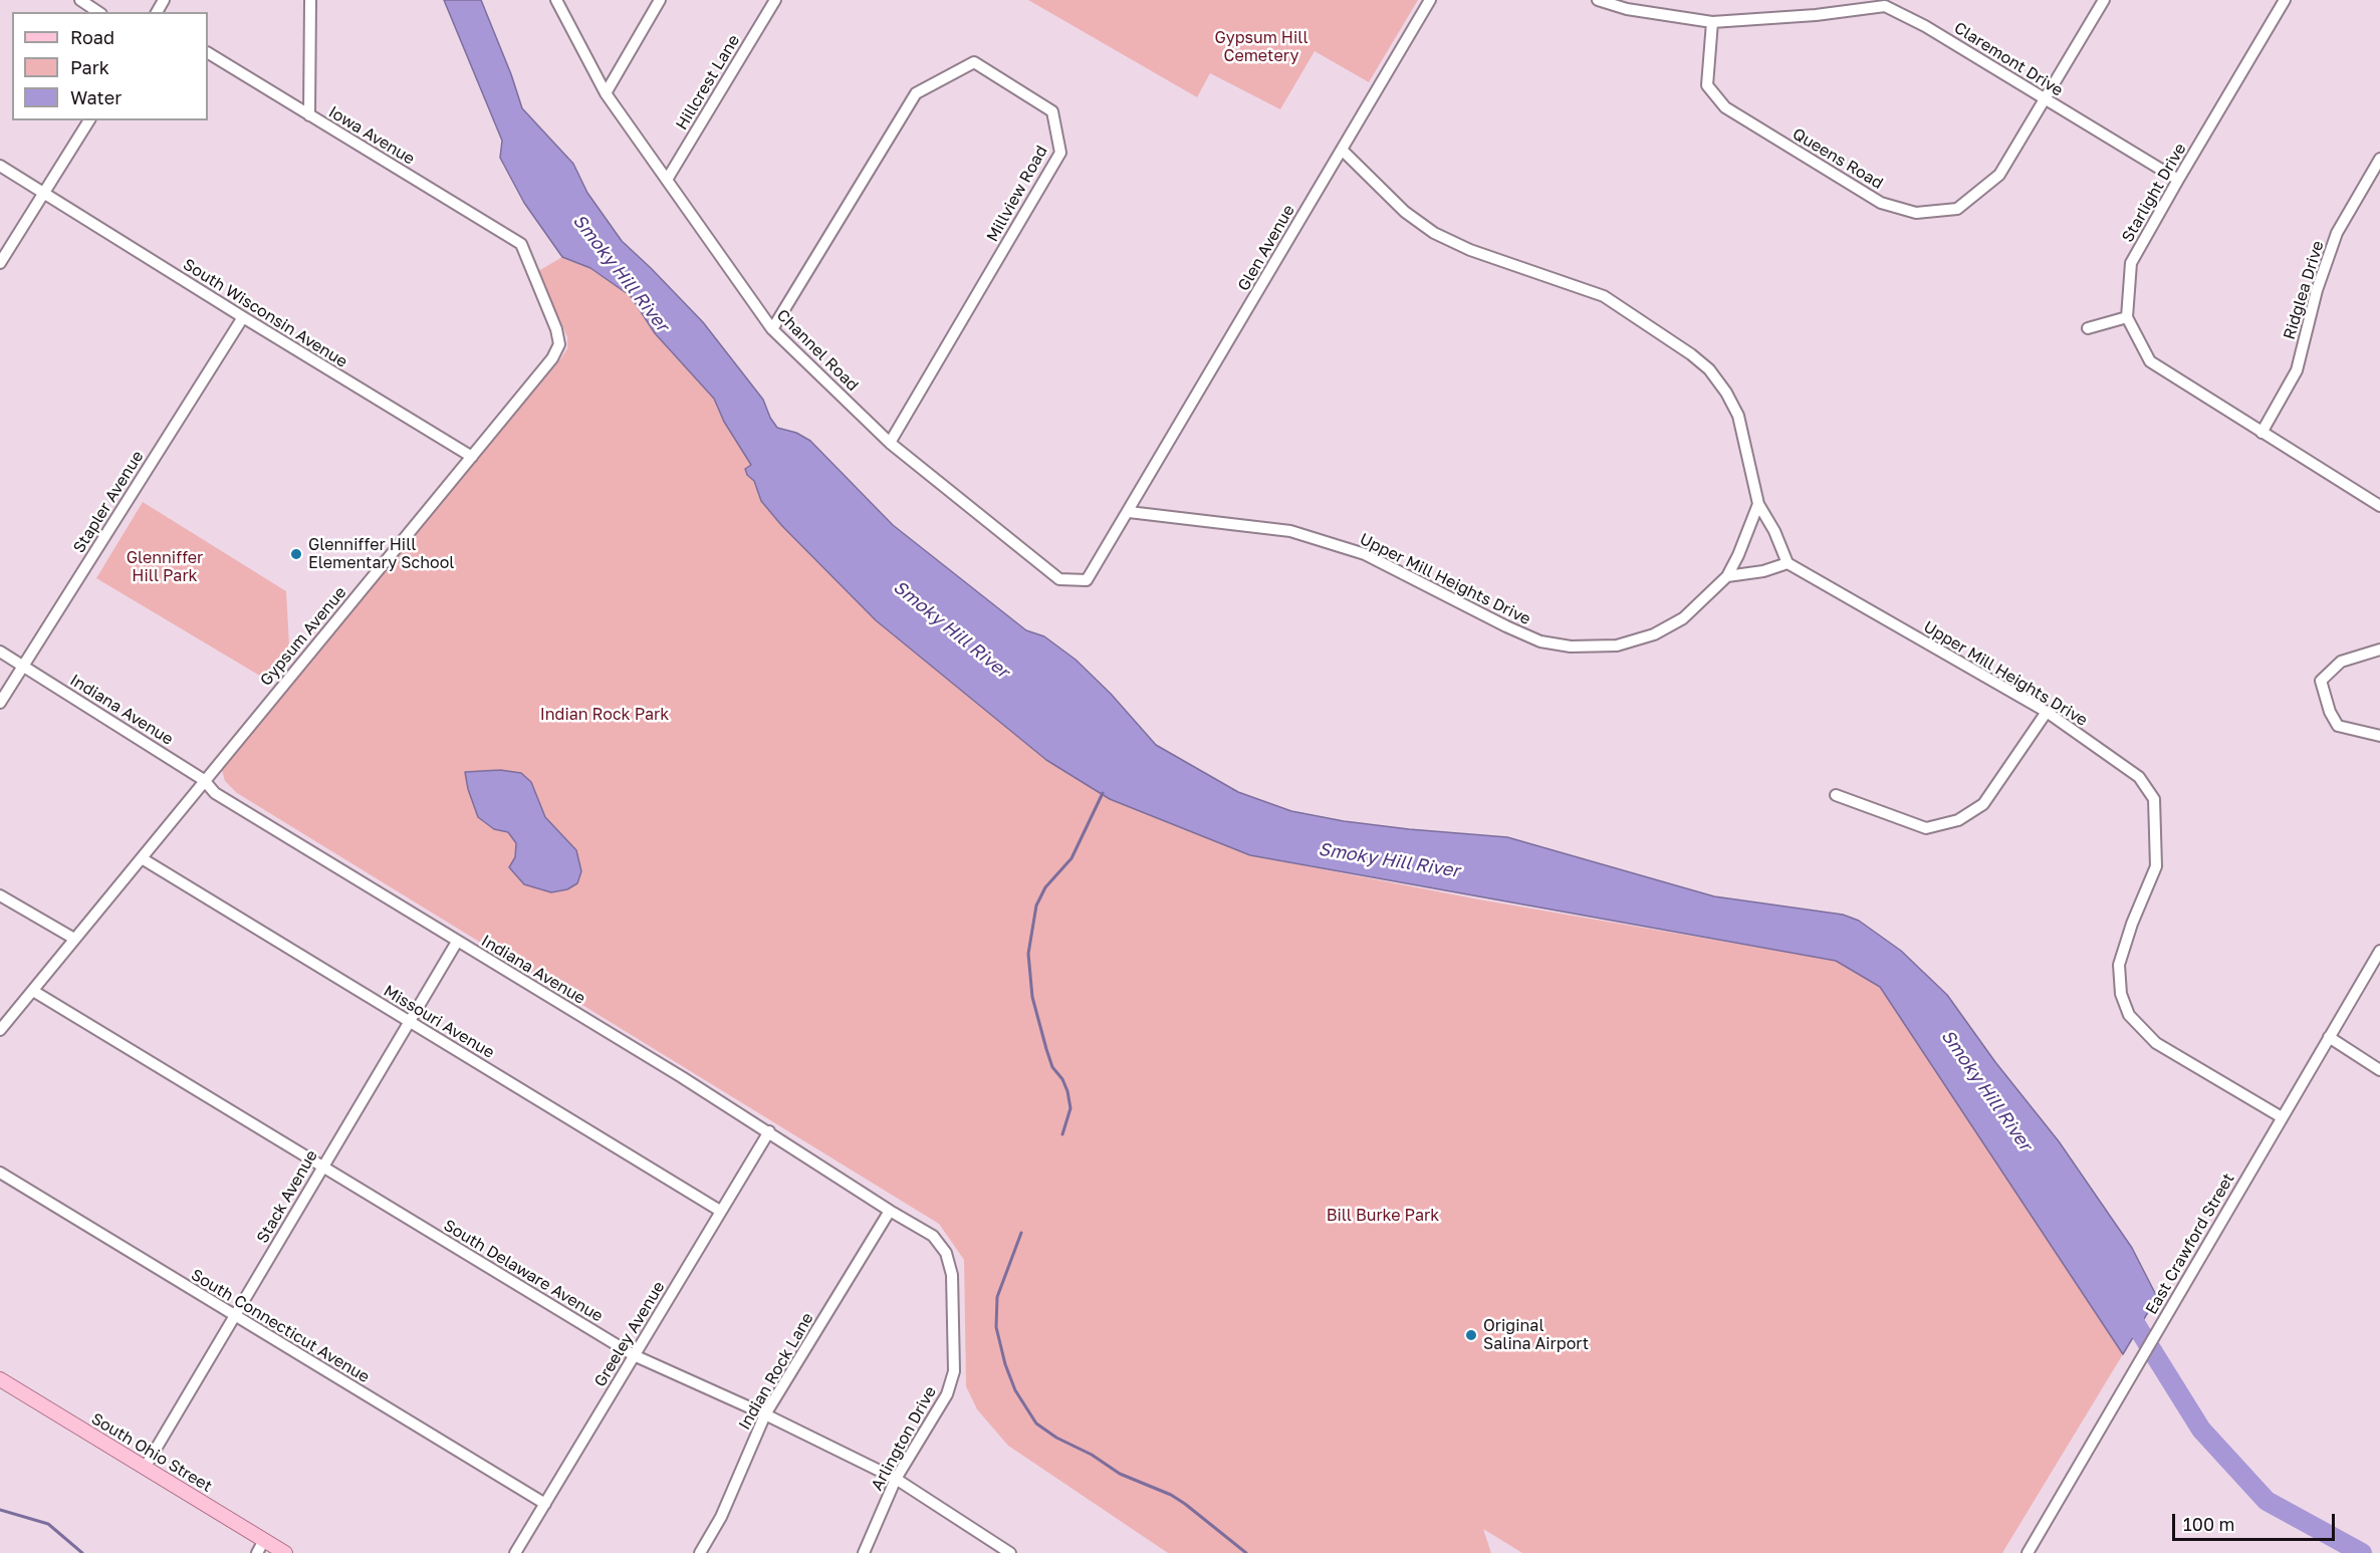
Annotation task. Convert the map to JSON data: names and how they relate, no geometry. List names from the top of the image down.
{
  "streets": {
    "main road": ["South Ohio Street"],
    "street": [
      "Claremont Drive",
      "Hillcrest Lane",
      "Iowa Avenue",
      "Queens Road",
      "Starlight Drive",
      "Millview Road",
      "Glen Avenue",
      "Ridglea Drive",
      "South Wisconsin Avenue",
      "Channel Road",
      "Stapler Avenue",
      "Upper Mill Heights Drive",
      "Gypsum Avenue",
      "Indiana Avenue",
      "Missouri Avenue",
      "Stack Avenue",
      "East Crawford Street",
      "South Delaware Avenue",
      "South Connecticut Avenue",
      "Greeley Avenue",
      "Indian Rock Lane",
      "Arlington Drive"
    ]
  },
  "crossings": [
    ["Claremont Drive", "Queens Road"],
    ["Claremont Drive", "Starlight Drive"],
    ["Hillcrest Lane", "Channel Road"],
    ["Iowa Avenue", "Gypsum Avenue"],
    ["Millview Road", "Channel Road"],
    ["Glen Avenue", "Channel Road"],
    ["Glen Avenue", "Upper Mill Heights Drive"],
    ["South Wisconsin Avenue", "Stapler Avenue"],
    ["South Wisconsin Avenue", "Gypsum Avenue"],
    ["Channel Road", "Upper Mill Heights Drive"],
    ["Stapler Avenue", "Indiana Avenue"],
    ["Upper Mill Heights Drive", "East Crawford Street"],
    ["Gypsum Avenue", "Indiana Avenue"],
    ["Gypsum Avenue", "Missouri Avenue"],
    ["Gypsum Avenue", "South Delaware Avenue"],
    ["Indiana Avenue", "Stack Avenue"],
    ["Indiana Avenue", "Greeley Avenue"],
    ["Indiana Avenue", "Indian Rock Lane"],
    ["Indiana Avenue", "Arlington Drive"],
    ["Missouri Avenue", "Stack Avenue"],
    ["Missouri Avenue", "Greeley Avenue"],
    ["Stack Avenue", "South Delaware Avenue"],
    ["Stack Avenue", "South Connecticut Avenue"],
    ["Stack Avenue", "South Ohio Street"],
    ["South Delaware Avenue", "Greeley Avenue"],
    ["South Delaware Avenue", "Indian Rock Lane"],
    ["South Delaware Avenue", "Arlington Drive"],
    ["South Connecticut Avenue", "Greeley Avenue"]
  ],
  "water": ["Smoky Hill River"],
  "parks": [
    "Gypsum Hill Cemetery",
    "Glenniffer Hill Park",
    "Indian Rock Park",
    "Bill Burke Park"
  ],
  "places": ["Glenniffer Hill Elementary School", "Original Salina Airport"],
  "legend": ["Road", "Park", "Water"],
  "scale_bar": "100 m"
}
